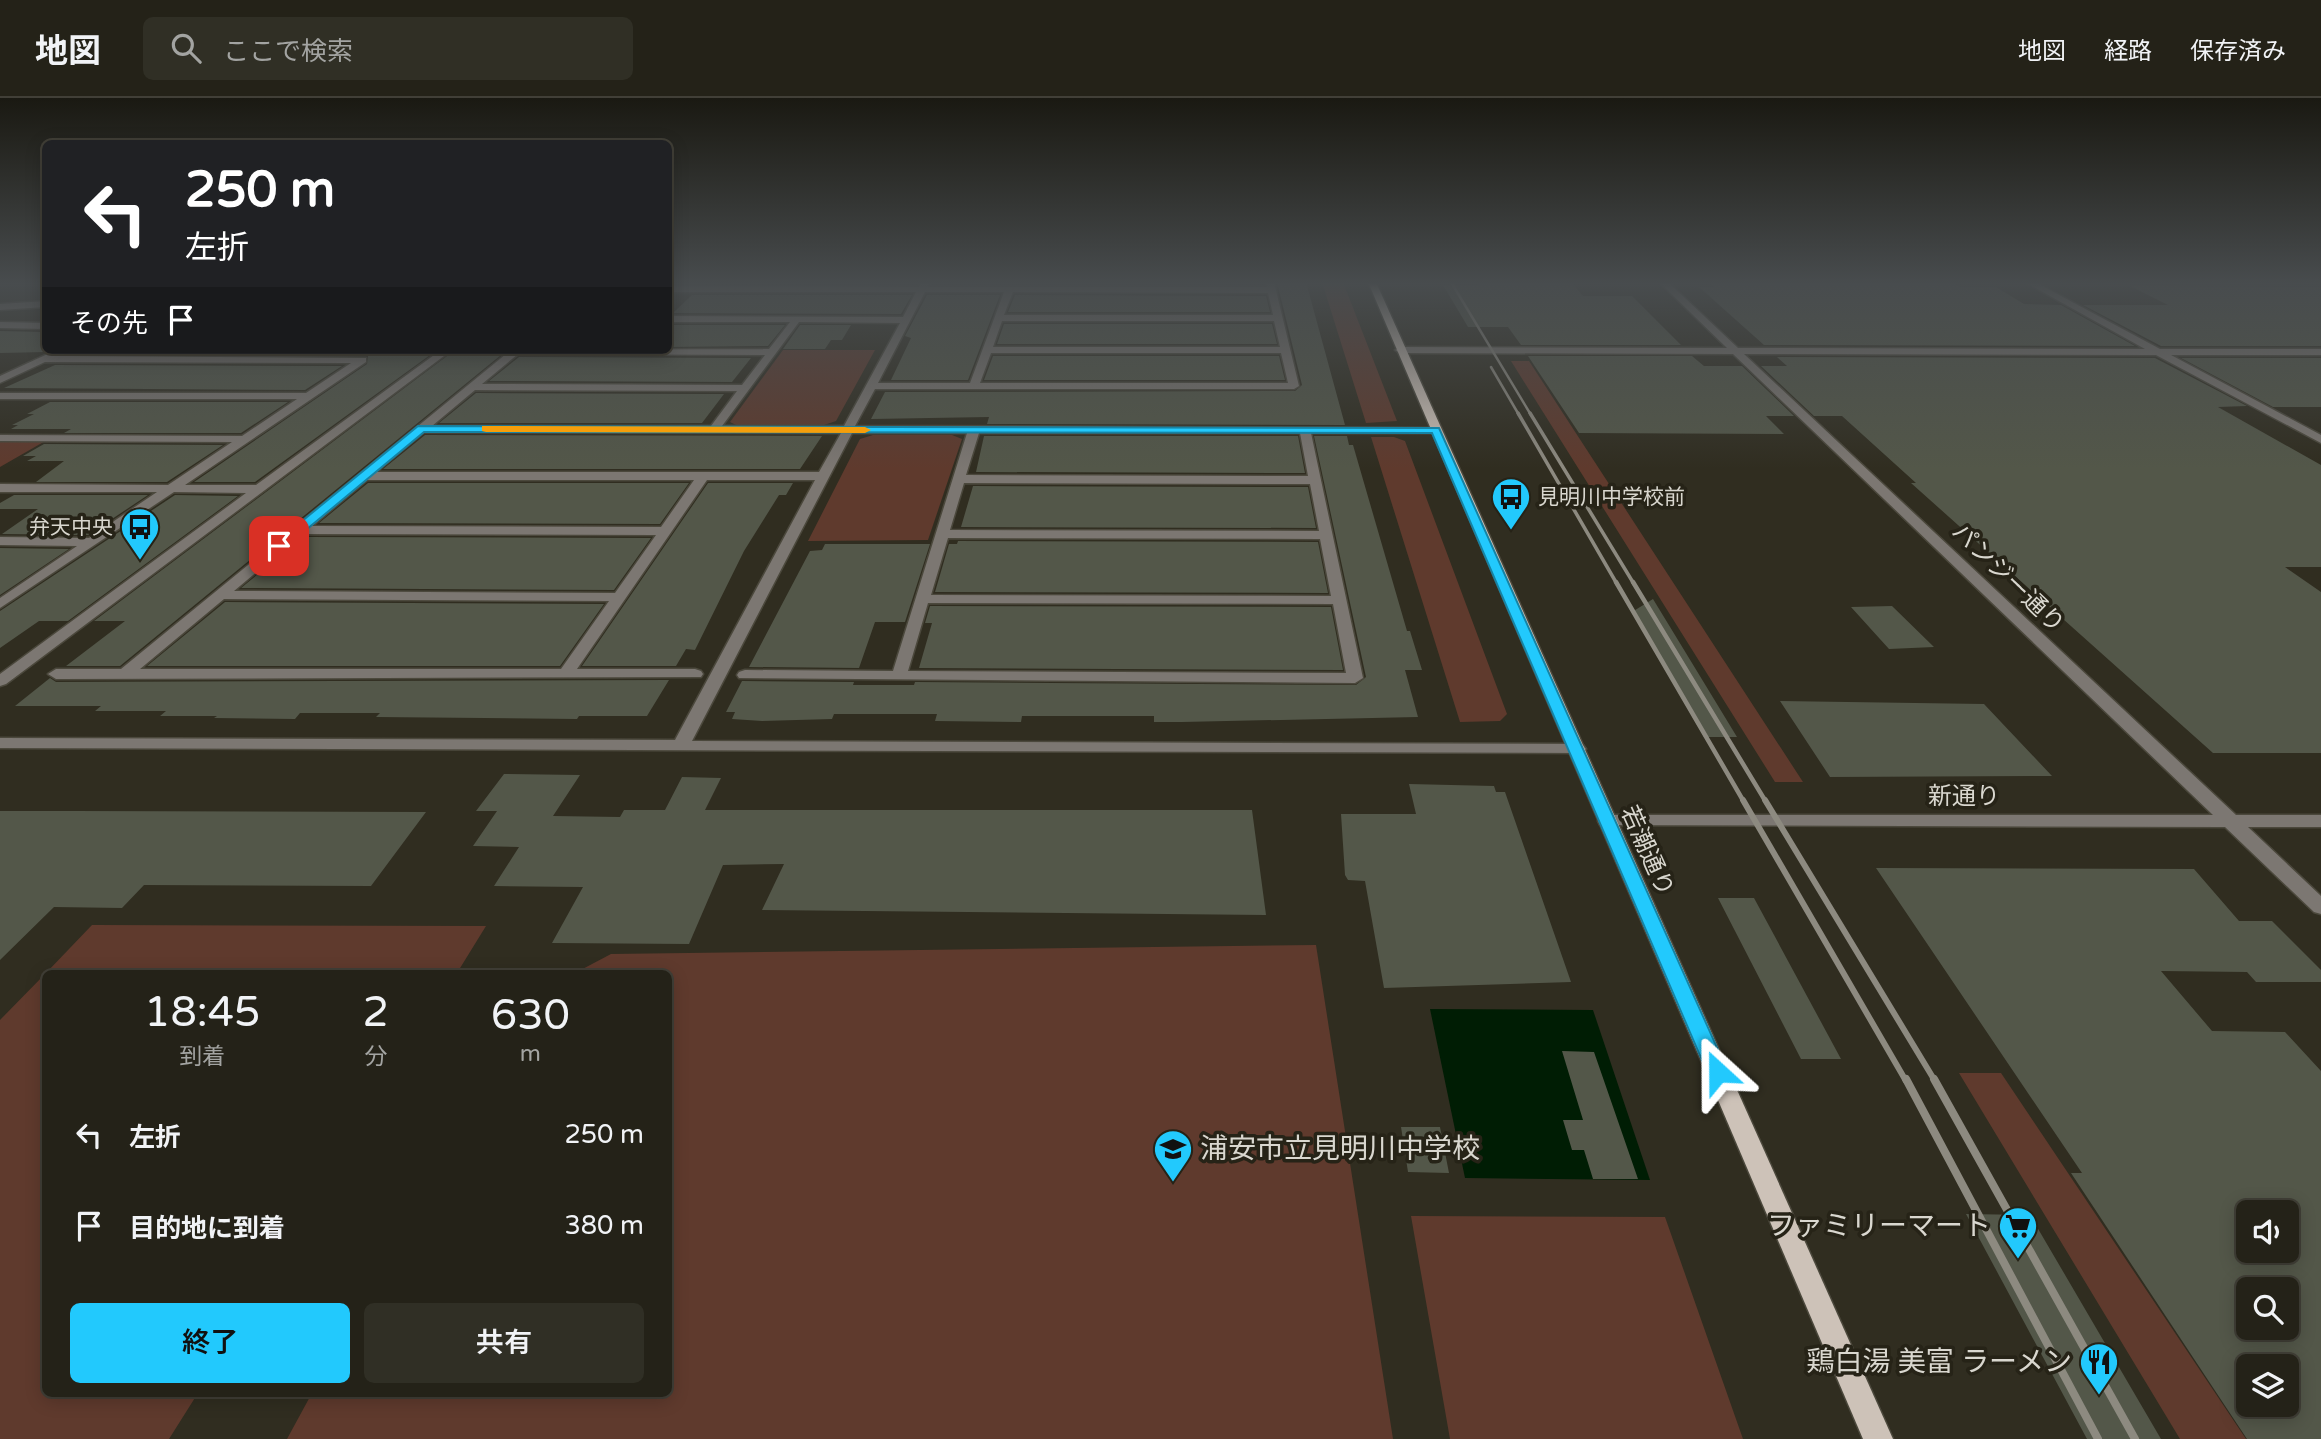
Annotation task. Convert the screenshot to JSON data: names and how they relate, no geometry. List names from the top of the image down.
{
  "streets": {
    "main road": ["若潮通り"],
    "street": ["パンジー通り", "新通り"]
  },
  "crossings": [
    ["パンジー通り", "新通り"],
    ["新通り", "若潮通り"]
  ],
  "places": {
    "bus stop": ["見明川中学校前", "弁天中央"],
    "school or university": ["浦安市立見明川中学校"],
    "supermarket": ["ファミリーマート"],
    "restaurant": ["鶏白湯 美富 ラーメン"]
  },
  "page": {
    "header": "地図",
    "search": "ここで検索",
    "nav": ["地図", "経路", "保存済み"],
    "turn": ["250 m", "左折"],
    "then": "その先",
    "eta": [
      "18:45",
      "到着",
      "2",
      "分",
      "630",
      "m"
    ],
    "list": [
      {
        "name": "左折",
        "value": "250 m"
      },
      {
        "name": "目的地に到着",
        "value": "380 m"
      }
    ],
    "buttons": ["終了", "共有"]
  }
}
